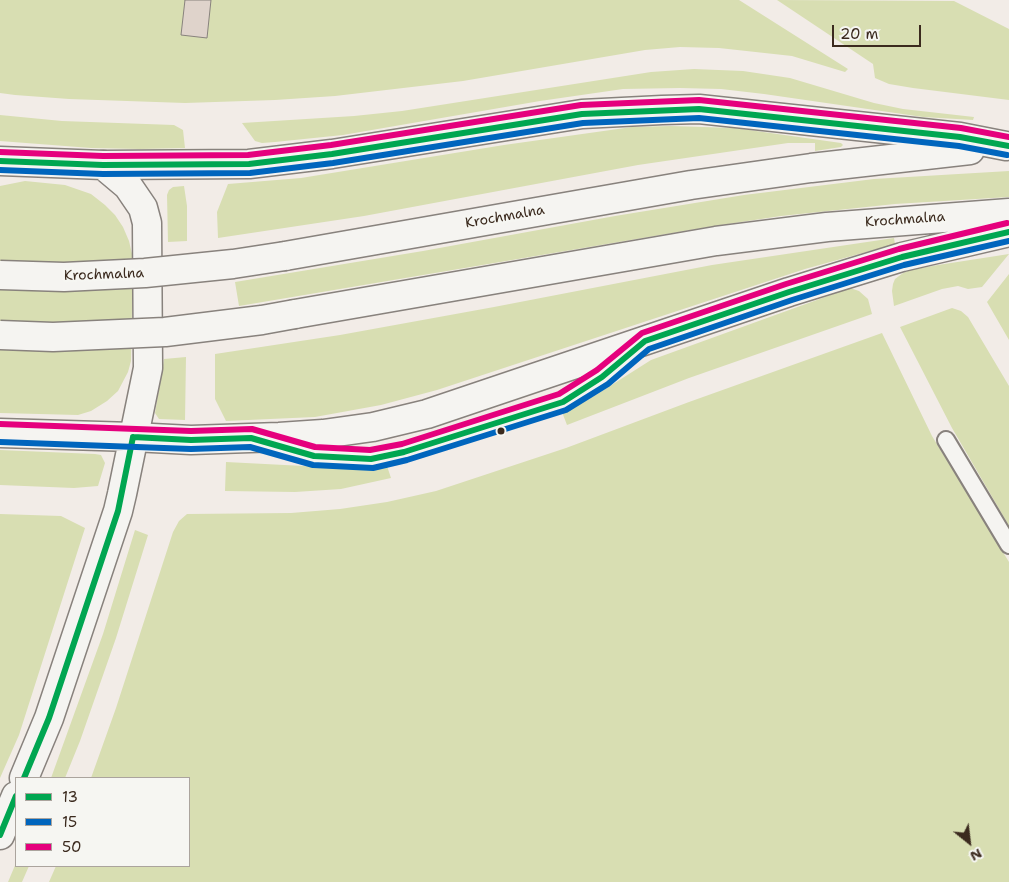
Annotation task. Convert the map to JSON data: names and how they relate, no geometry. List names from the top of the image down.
{
  "streets": {
    "main road": ["Krochmalna"]
  },
  "lines": ["transit line 50", "transit line 13", "transit line 15"],
  "legend": ["13", "15", "50"],
  "scale_bar": "20 m",
  "north": "bottom right"
}
